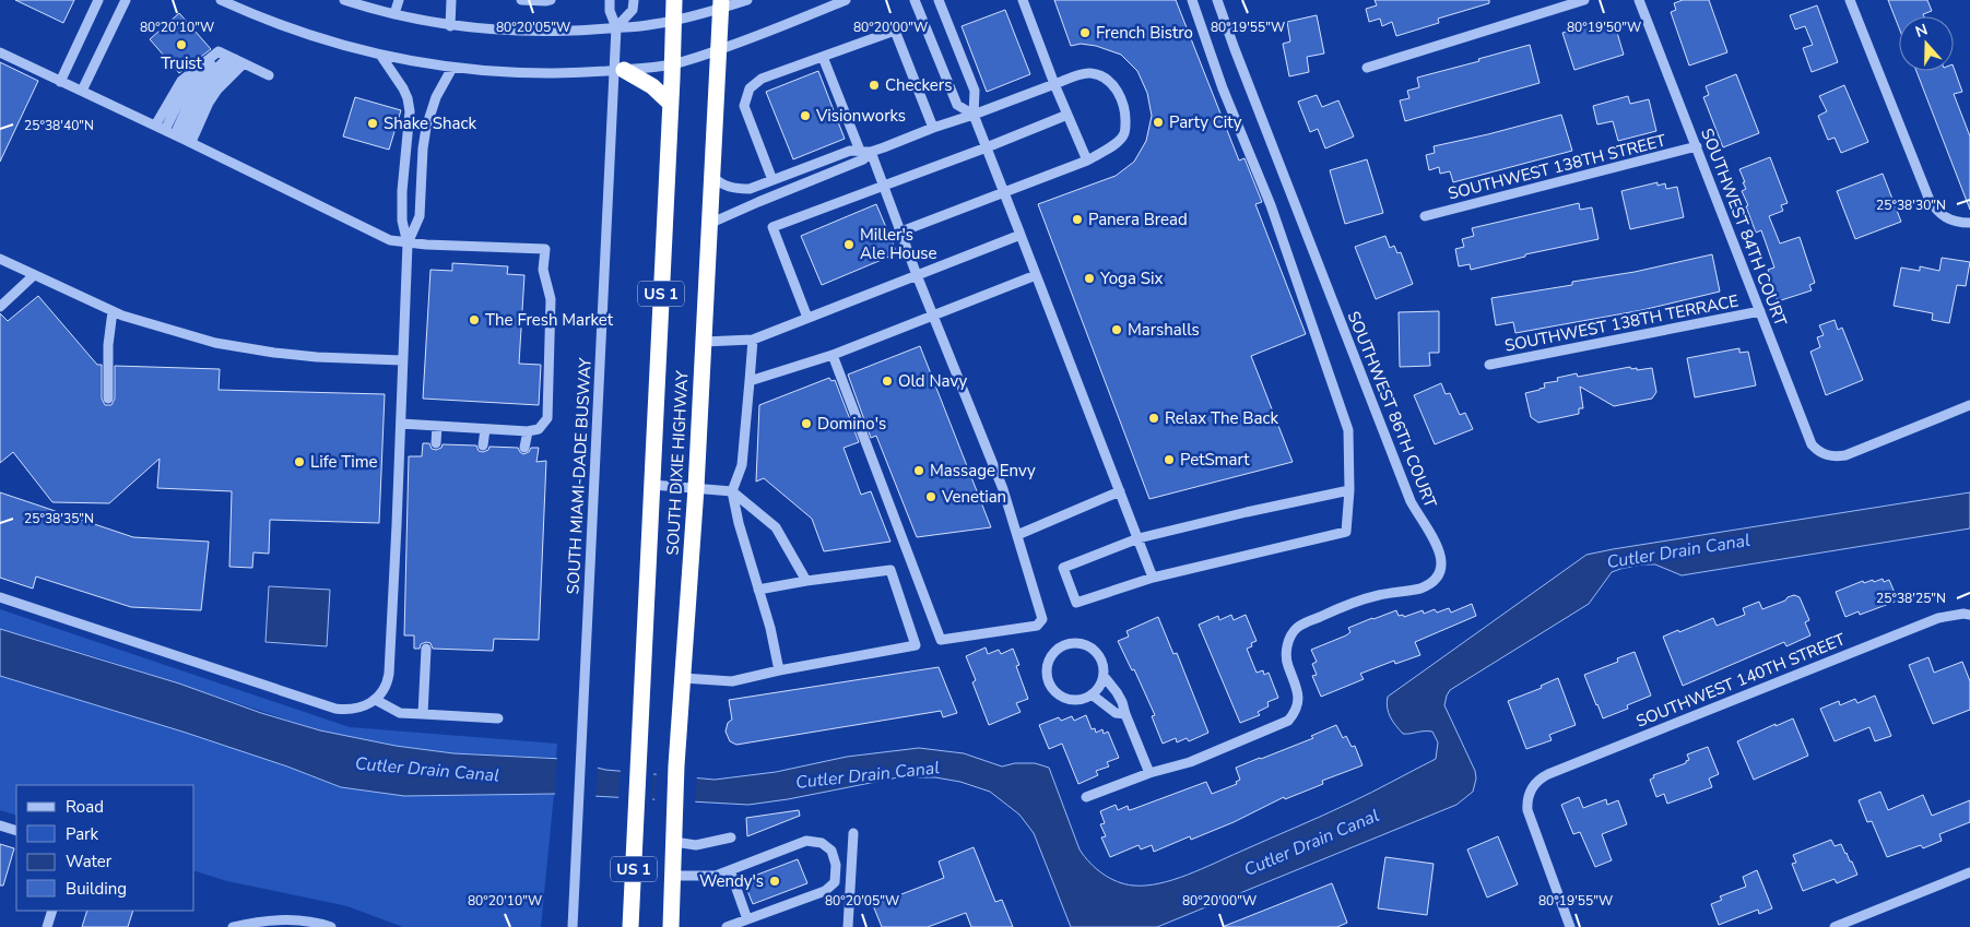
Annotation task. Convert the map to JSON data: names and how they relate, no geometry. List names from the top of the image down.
{
  "streets": {
    "highway": ["US 1", "SOUTH DIXIE HIGHWAY"],
    "street": [
      "SOUTHWEST 138TH STREET",
      "SOUTHWEST 84TH COURT",
      "SOUTHWEST 138TH TERRACE",
      "SOUTHWEST 86TH COURT",
      "SOUTH MIAMI-DADE BUSWAY",
      "SOUTHWEST 140TH STREET"
    ]
  },
  "crossings": [
    ["SOUTHWEST 138TH STREET", "SOUTHWEST 84TH COURT"],
    ["SOUTHWEST 84TH COURT", "SOUTHWEST 138TH TERRACE"]
  ],
  "water": ["Cutler Drain Canal"],
  "places": [
    "French Bistro",
    "Truist",
    "Checkers",
    "Visionworks",
    "Party City",
    "Shake Shack",
    "Panera Bread",
    "Miller's Ale House",
    "Yoga Six",
    "The Fresh Market",
    "Marshalls",
    "Old Navy",
    "Relax The Back",
    "Domino's",
    "PetSmart",
    "Life Time",
    "Massage Envy",
    "Venetian",
    "Wendy's"
  ],
  "legend": [
    "Road",
    "Park",
    "Water",
    "Building"
  ],
  "north": "top",
  "coordinates": [
    "80°20'10\"W",
    "80°20'05\"W",
    "80°20'00\"W",
    "80°19'55\"W",
    "80°19'50\"W",
    "25°38'40\"N",
    "25°38'30\"N",
    "25°38'35\"N",
    "25°38'25\"N"
  ]
}
